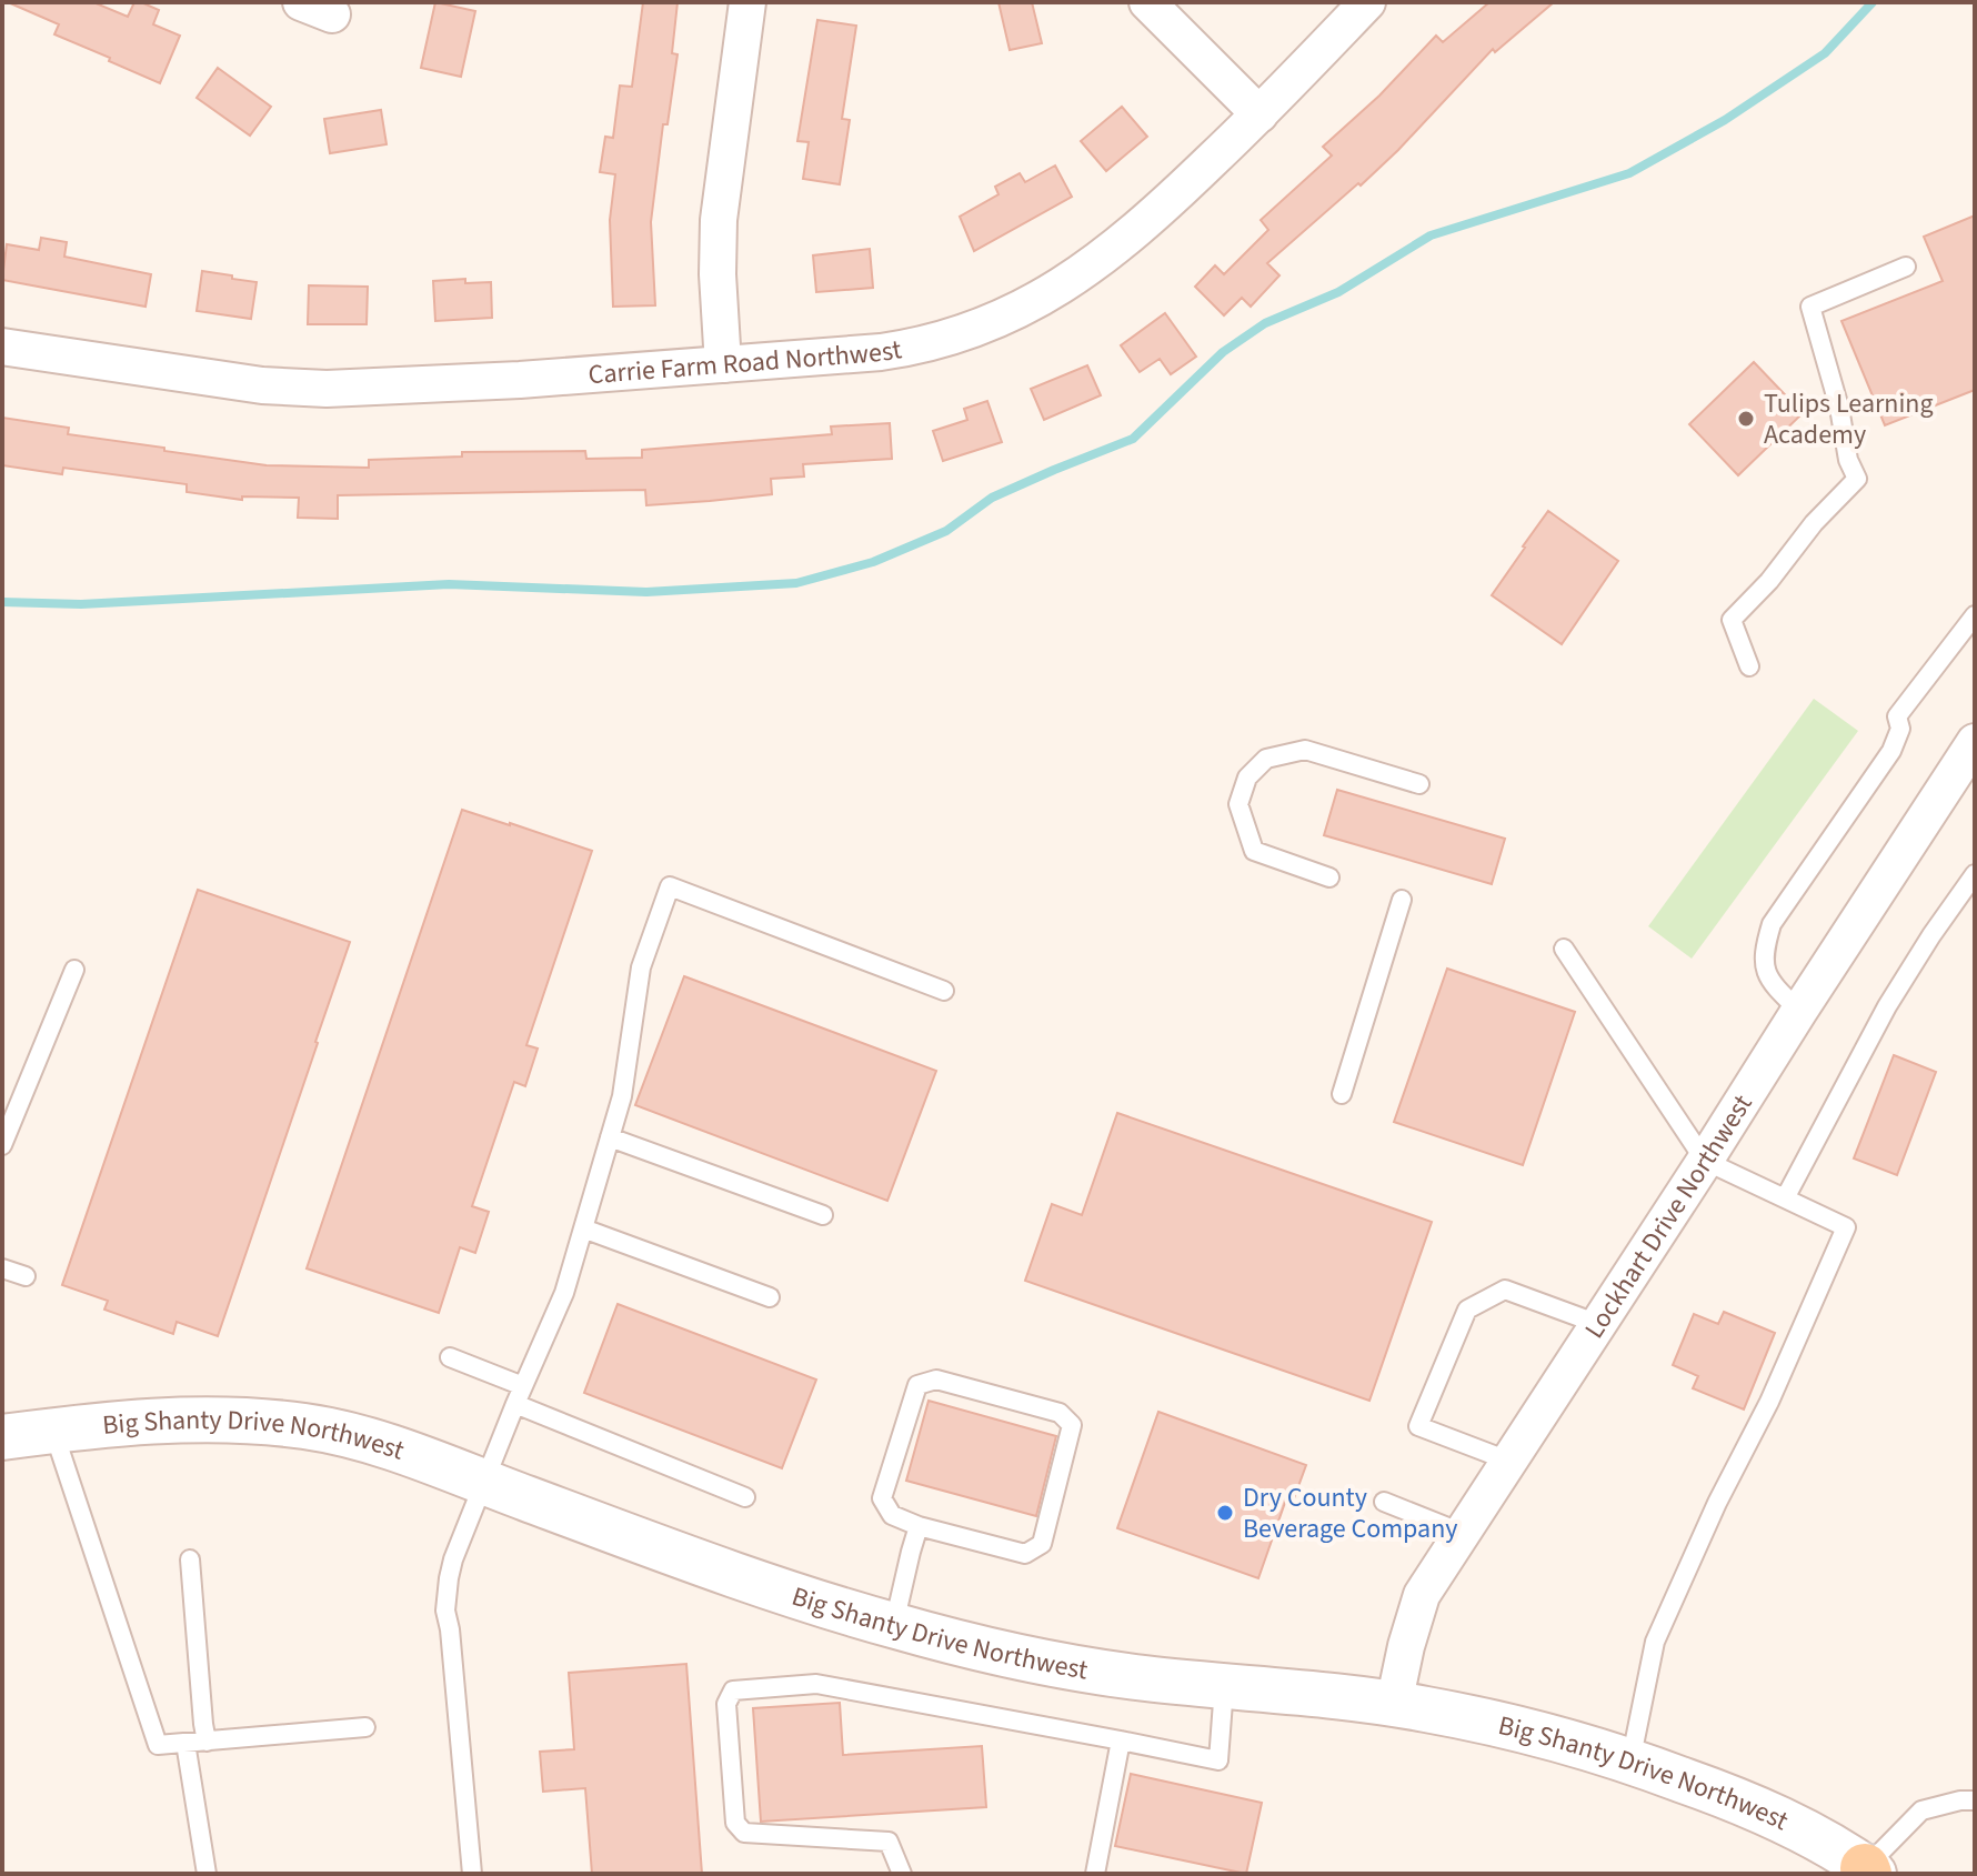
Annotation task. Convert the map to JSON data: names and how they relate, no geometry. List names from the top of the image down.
{
  "streets": {
    "street": ["Carrie Farm Road Northwest", "Lockhart Drive Northwest", "Big Shanty Drive Northwest"]
  },
  "crossings": [
    ["Lockhart Drive Northwest", "Big Shanty Drive Northwest"]
  ],
  "places": ["Tulips Learning Academy", "Dry County Beverage Company"]
}
